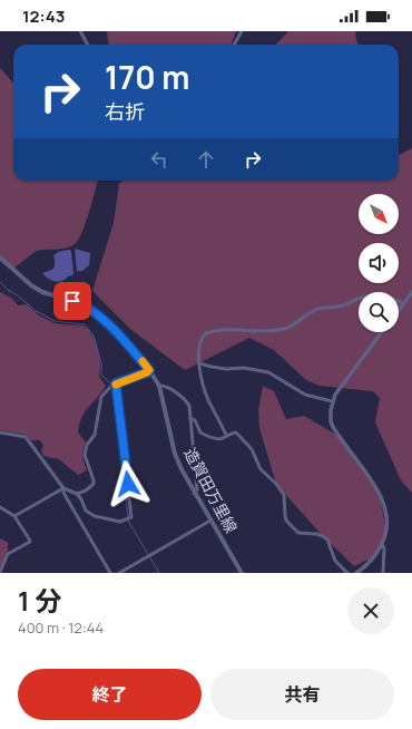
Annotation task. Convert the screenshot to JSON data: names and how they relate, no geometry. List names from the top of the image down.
{
  "streets": {
    "main road": ["造賀田万里線"]
  },
  "north": "bottom right",
  "page": {
    "status": "12:43",
    "turn": ["170 m", "右折"],
    "heading": ["1 分", "400 m · 12:44"],
    "buttons": ["終了", "共有"]
  }
}
